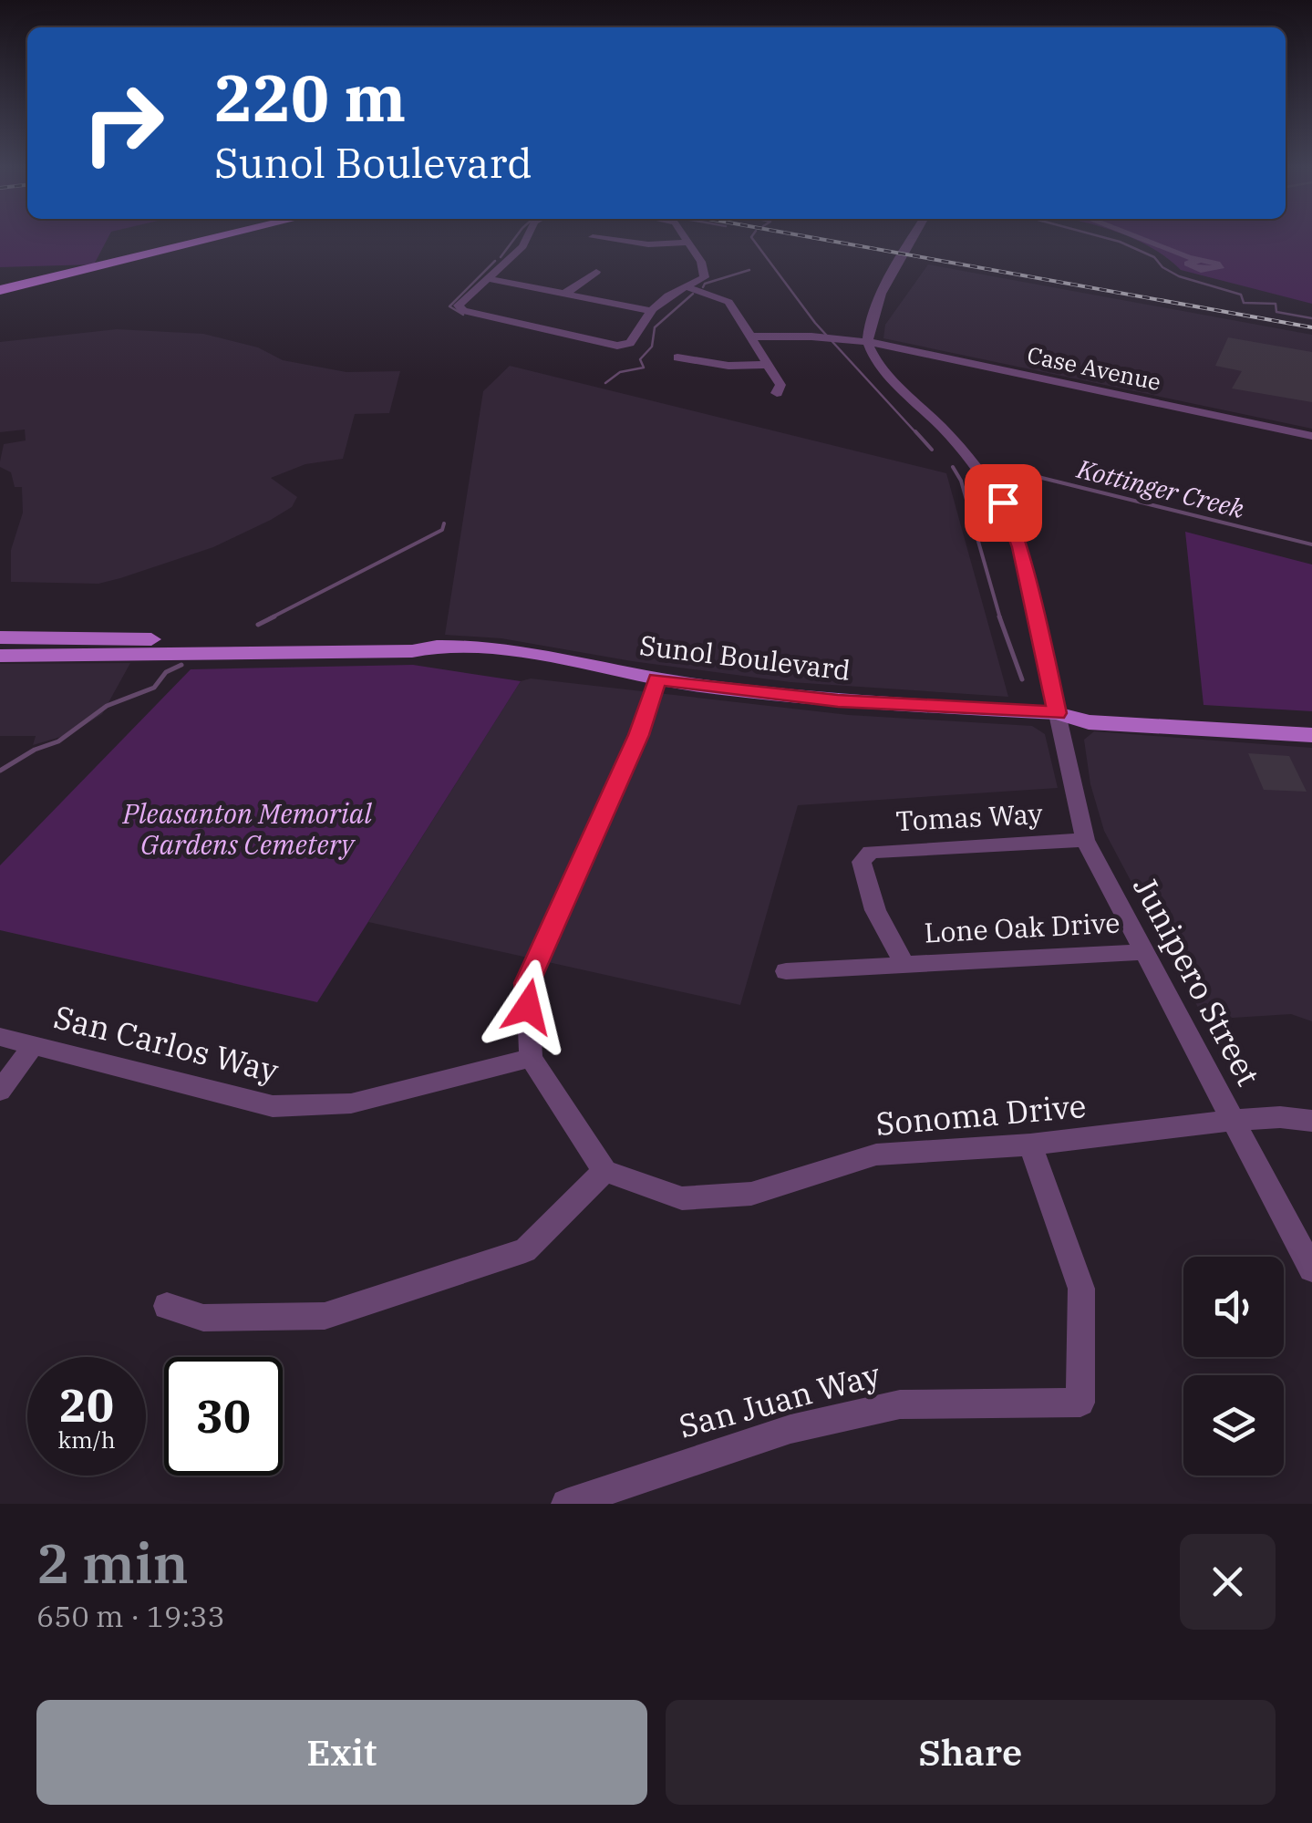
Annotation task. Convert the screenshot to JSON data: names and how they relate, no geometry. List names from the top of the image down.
{
  "streets": {
    "main road": ["Sunol Boulevard"],
    "street": [
      "Case Avenue",
      "Tomas Way",
      "Lone Oak Drive",
      "Junipero Street",
      "San Carlos Way",
      "Sonoma Drive",
      "San Juan Way"
    ]
  },
  "crossings": [
    ["Case Avenue", "Junipero Street"],
    ["Sunol Boulevard", "Junipero Street"],
    ["Tomas Way", "Lone Oak Drive"],
    ["Tomas Way", "Junipero Street"],
    ["Lone Oak Drive", "Junipero Street"],
    ["Junipero Street", "Sonoma Drive"],
    ["Sonoma Drive", "San Juan Way"]
  ],
  "water": ["Kottinger Creek"],
  "parks": ["Pleasanton Memorial Gardens Cemetery"],
  "page": {
    "turn": ["220 m", "Sunol Boulevard"],
    "speed": "20 km/h",
    "limit": "30",
    "heading": ["2 min", "650 m · 19:33"],
    "buttons": ["Exit", "Share"]
  }
}
